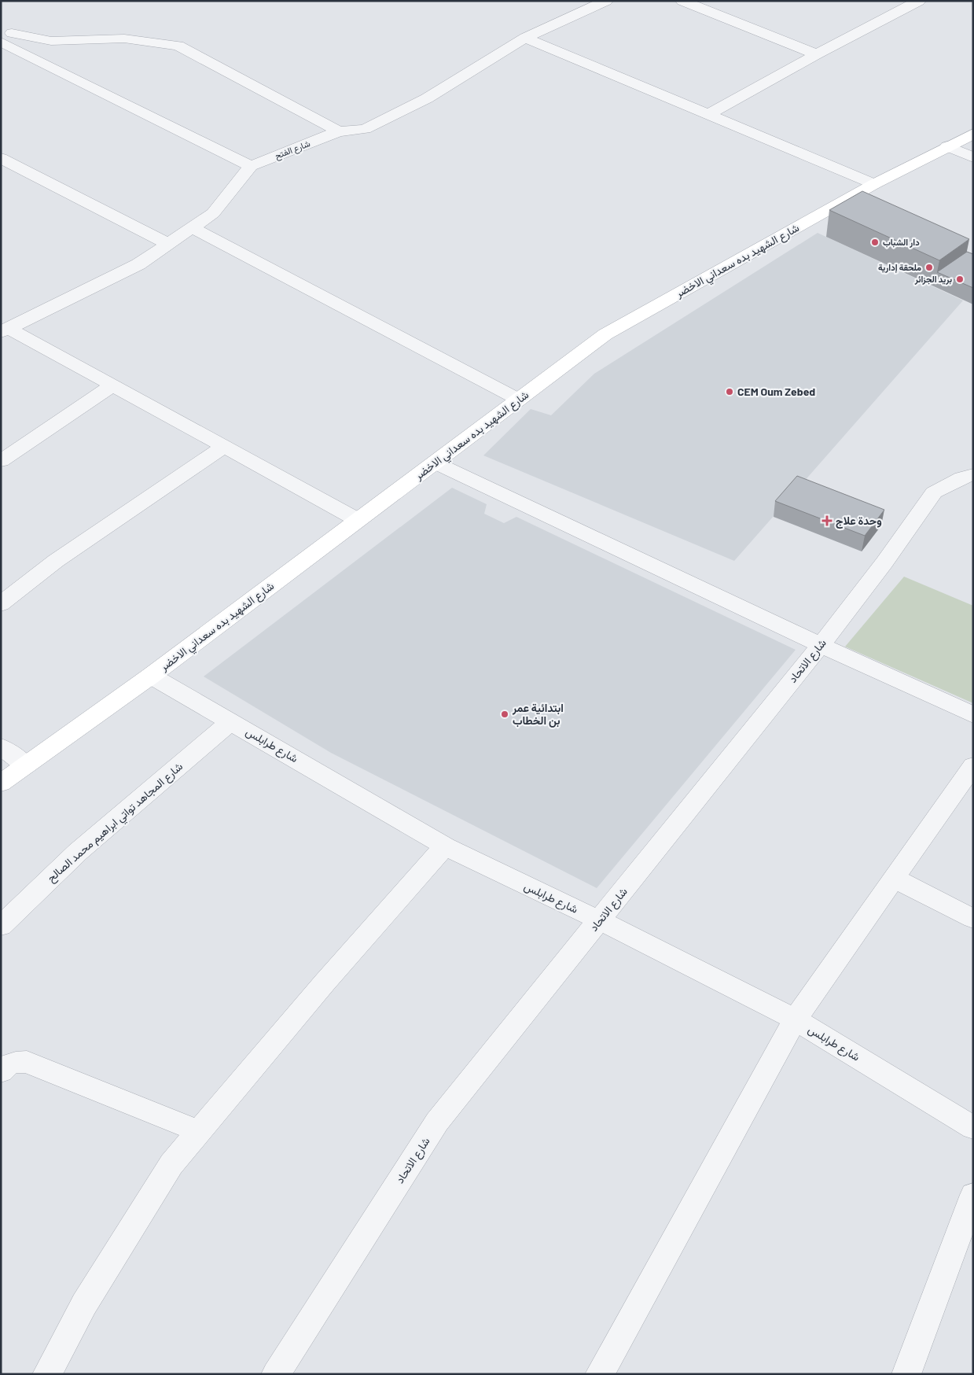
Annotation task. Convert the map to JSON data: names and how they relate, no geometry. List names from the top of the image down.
{
  "streets": {
    "main road": ["شارع الشهيد بده سعداني الاخضر"],
    "street": [
      "شارع الفتح",
      "شارع الاتحاد",
      "شارع طرابلس",
      "شارع المجاهد تواتي ابراهيم محمد الصالح"
    ]
  },
  "crossings": [
    ["شارع الشهيد بده سعداني الاخضر", "شارع طرابلس"],
    ["شارع الاتحاد", "شارع طرابلس"],
    ["شارع طرابلس", "شارع المجاهد تواتي ابراهيم محمد الصالح"]
  ],
  "places": {
    "other": [
      "دار الشباب",
      "ملحقة إدارية",
      "بريد الجزائر",
      "CEM Oum Zebed",
      "ابتدائية عمر بن الخطاب"
    ],
    "health": ["وحدة علاج"]
  }
}
